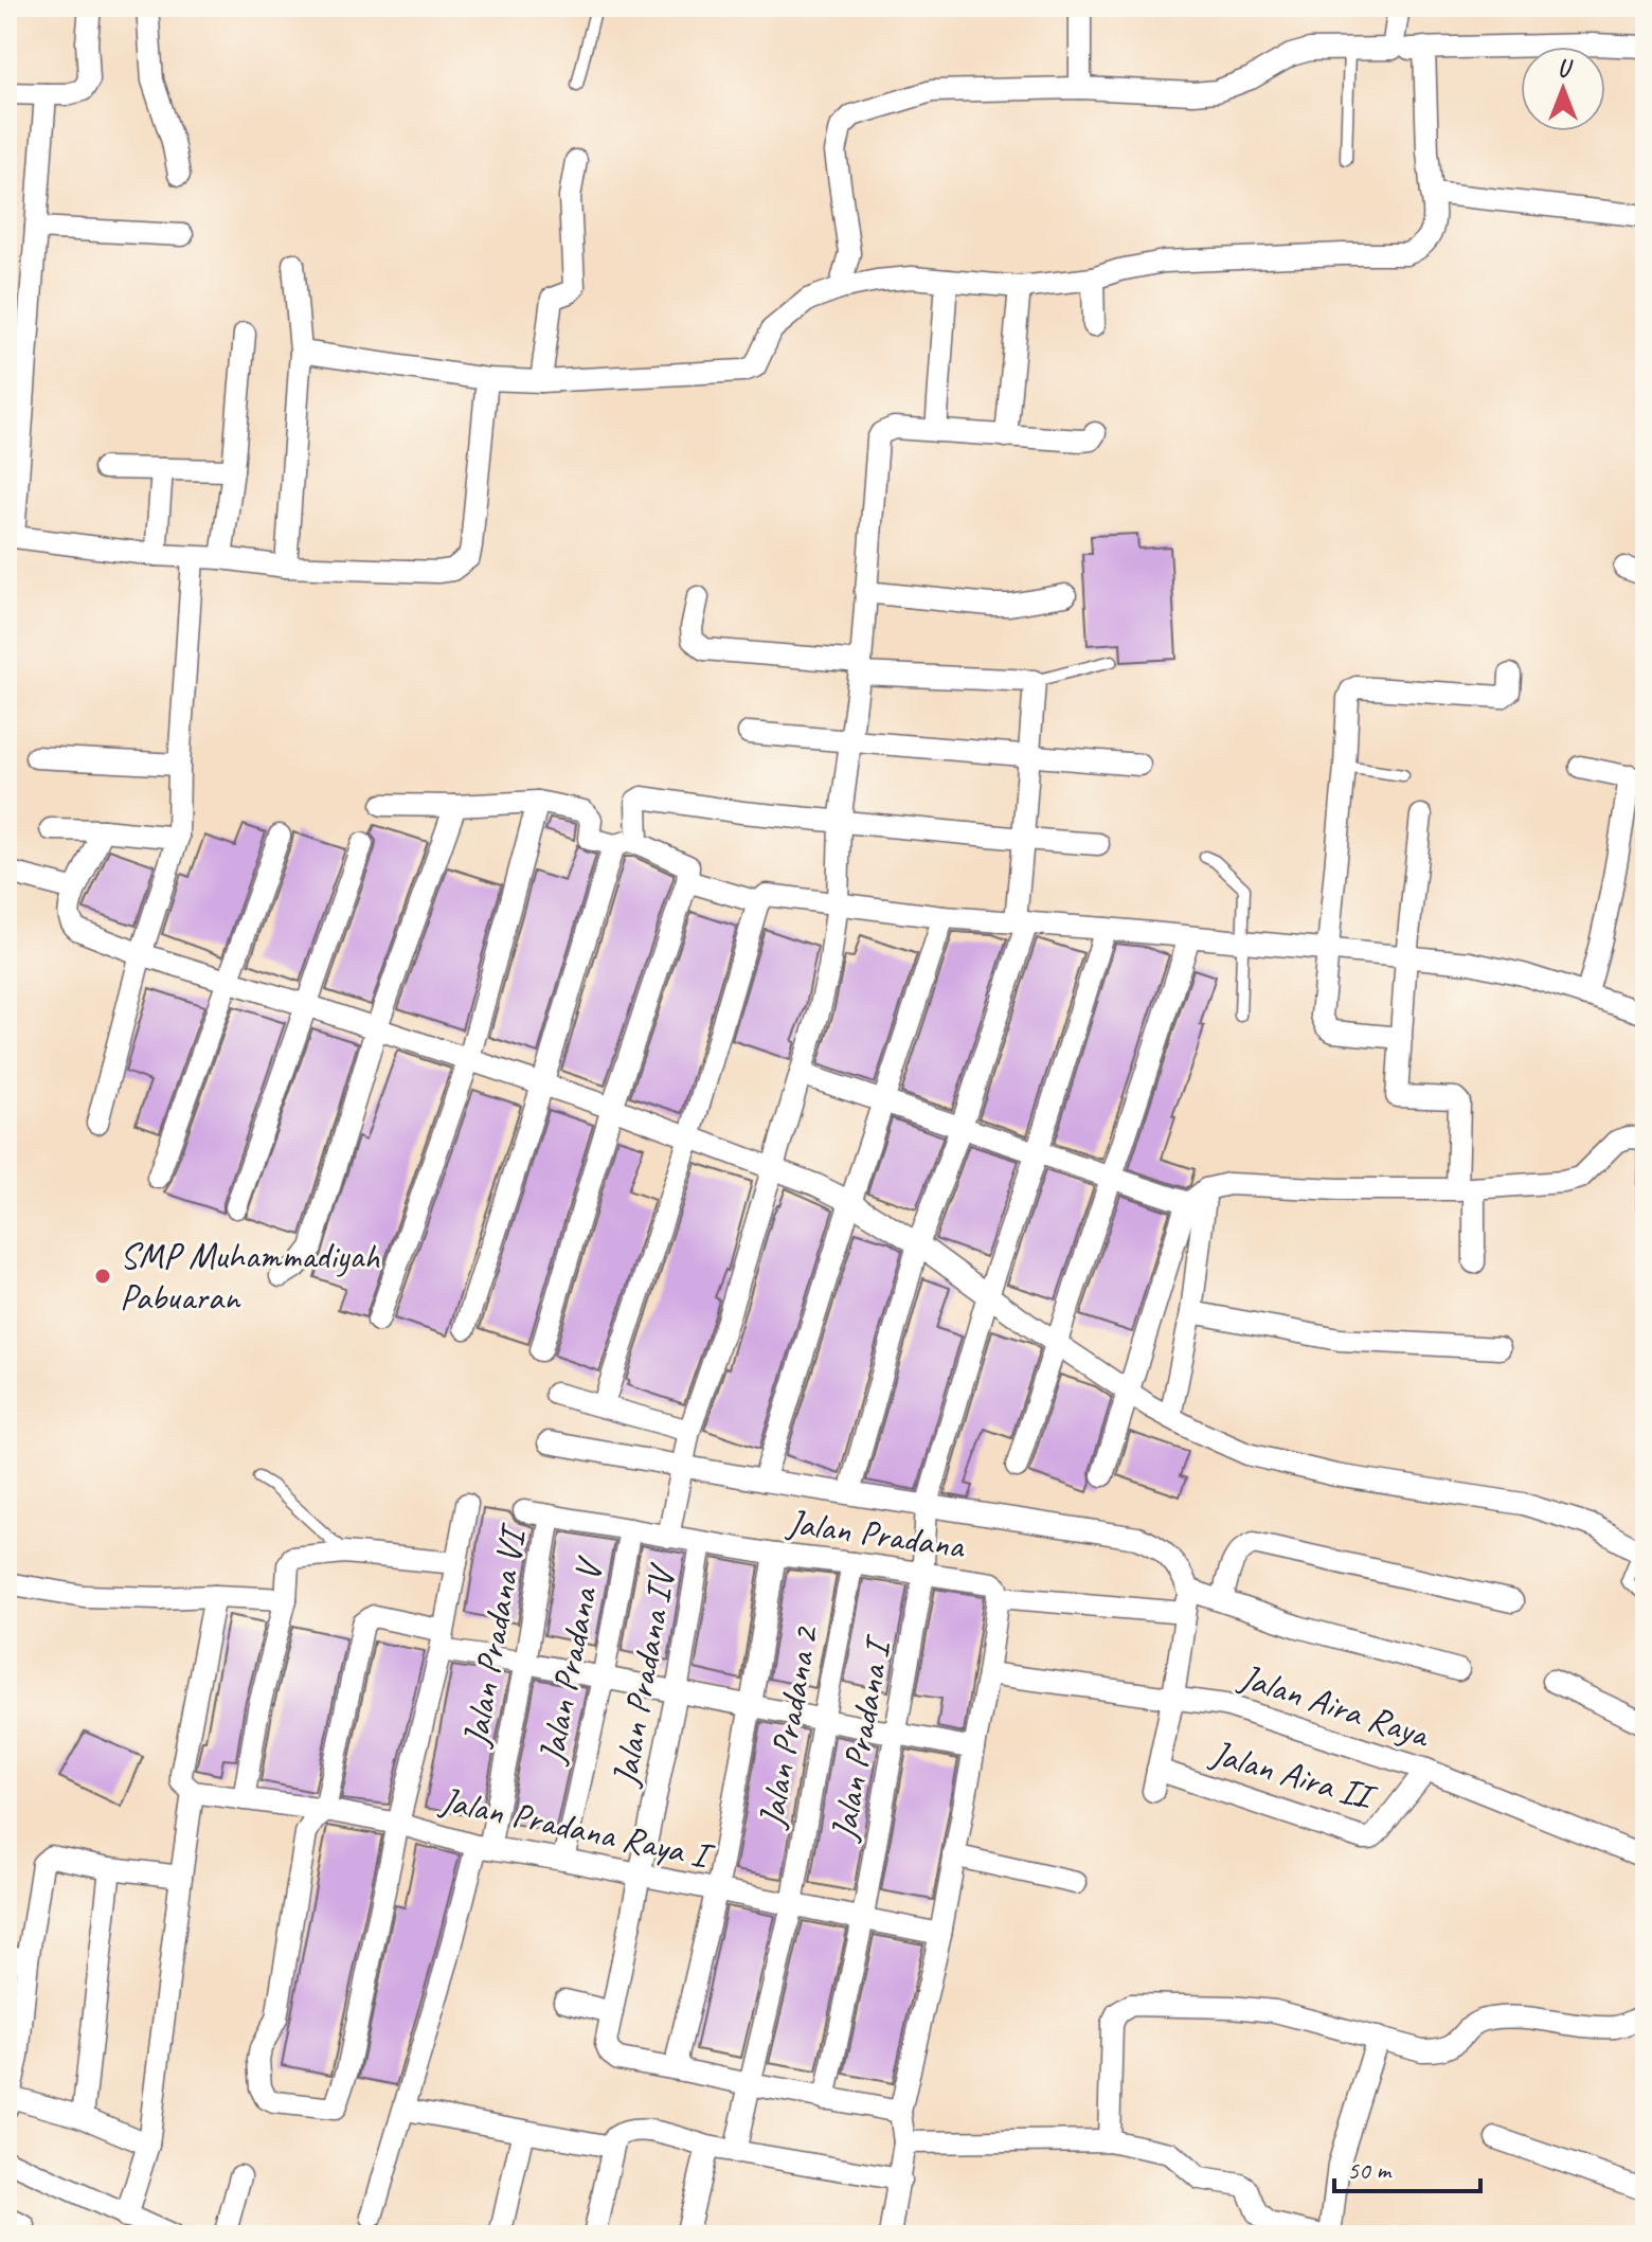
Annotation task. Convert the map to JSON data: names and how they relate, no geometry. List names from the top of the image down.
{
  "streets": {
    "street": [
      "Jalan Pradana",
      "Jalan Pradana VI",
      "Jalan Pradana V",
      "Jalan Pradana IV",
      "Jalan Aira Raya",
      "Jalan Pradana 2",
      "Jalan Pradana I",
      "Jalan Aira II",
      "Jalan Pradana Raya I"
    ]
  },
  "crossings": [
    ["Jalan Pradana", "Jalan Pradana VI"],
    ["Jalan Pradana", "Jalan Pradana V"],
    ["Jalan Pradana", "Jalan Pradana IV"],
    ["Jalan Pradana", "Jalan Pradana 2"],
    ["Jalan Pradana", "Jalan Pradana I"],
    ["Jalan Pradana VI", "Jalan Pradana Raya I"],
    ["Jalan Pradana V", "Jalan Pradana Raya I"],
    ["Jalan Pradana IV", "Jalan Pradana Raya I"],
    ["Jalan Aira Raya", "Jalan Aira II"],
    ["Jalan Pradana 2", "Jalan Pradana Raya I"],
    ["Jalan Pradana I", "Jalan Pradana Raya I"]
  ],
  "places": ["SMP Muhammadiyah Pabuaran"],
  "scale_bar": "50 m",
  "north": "top"
}
